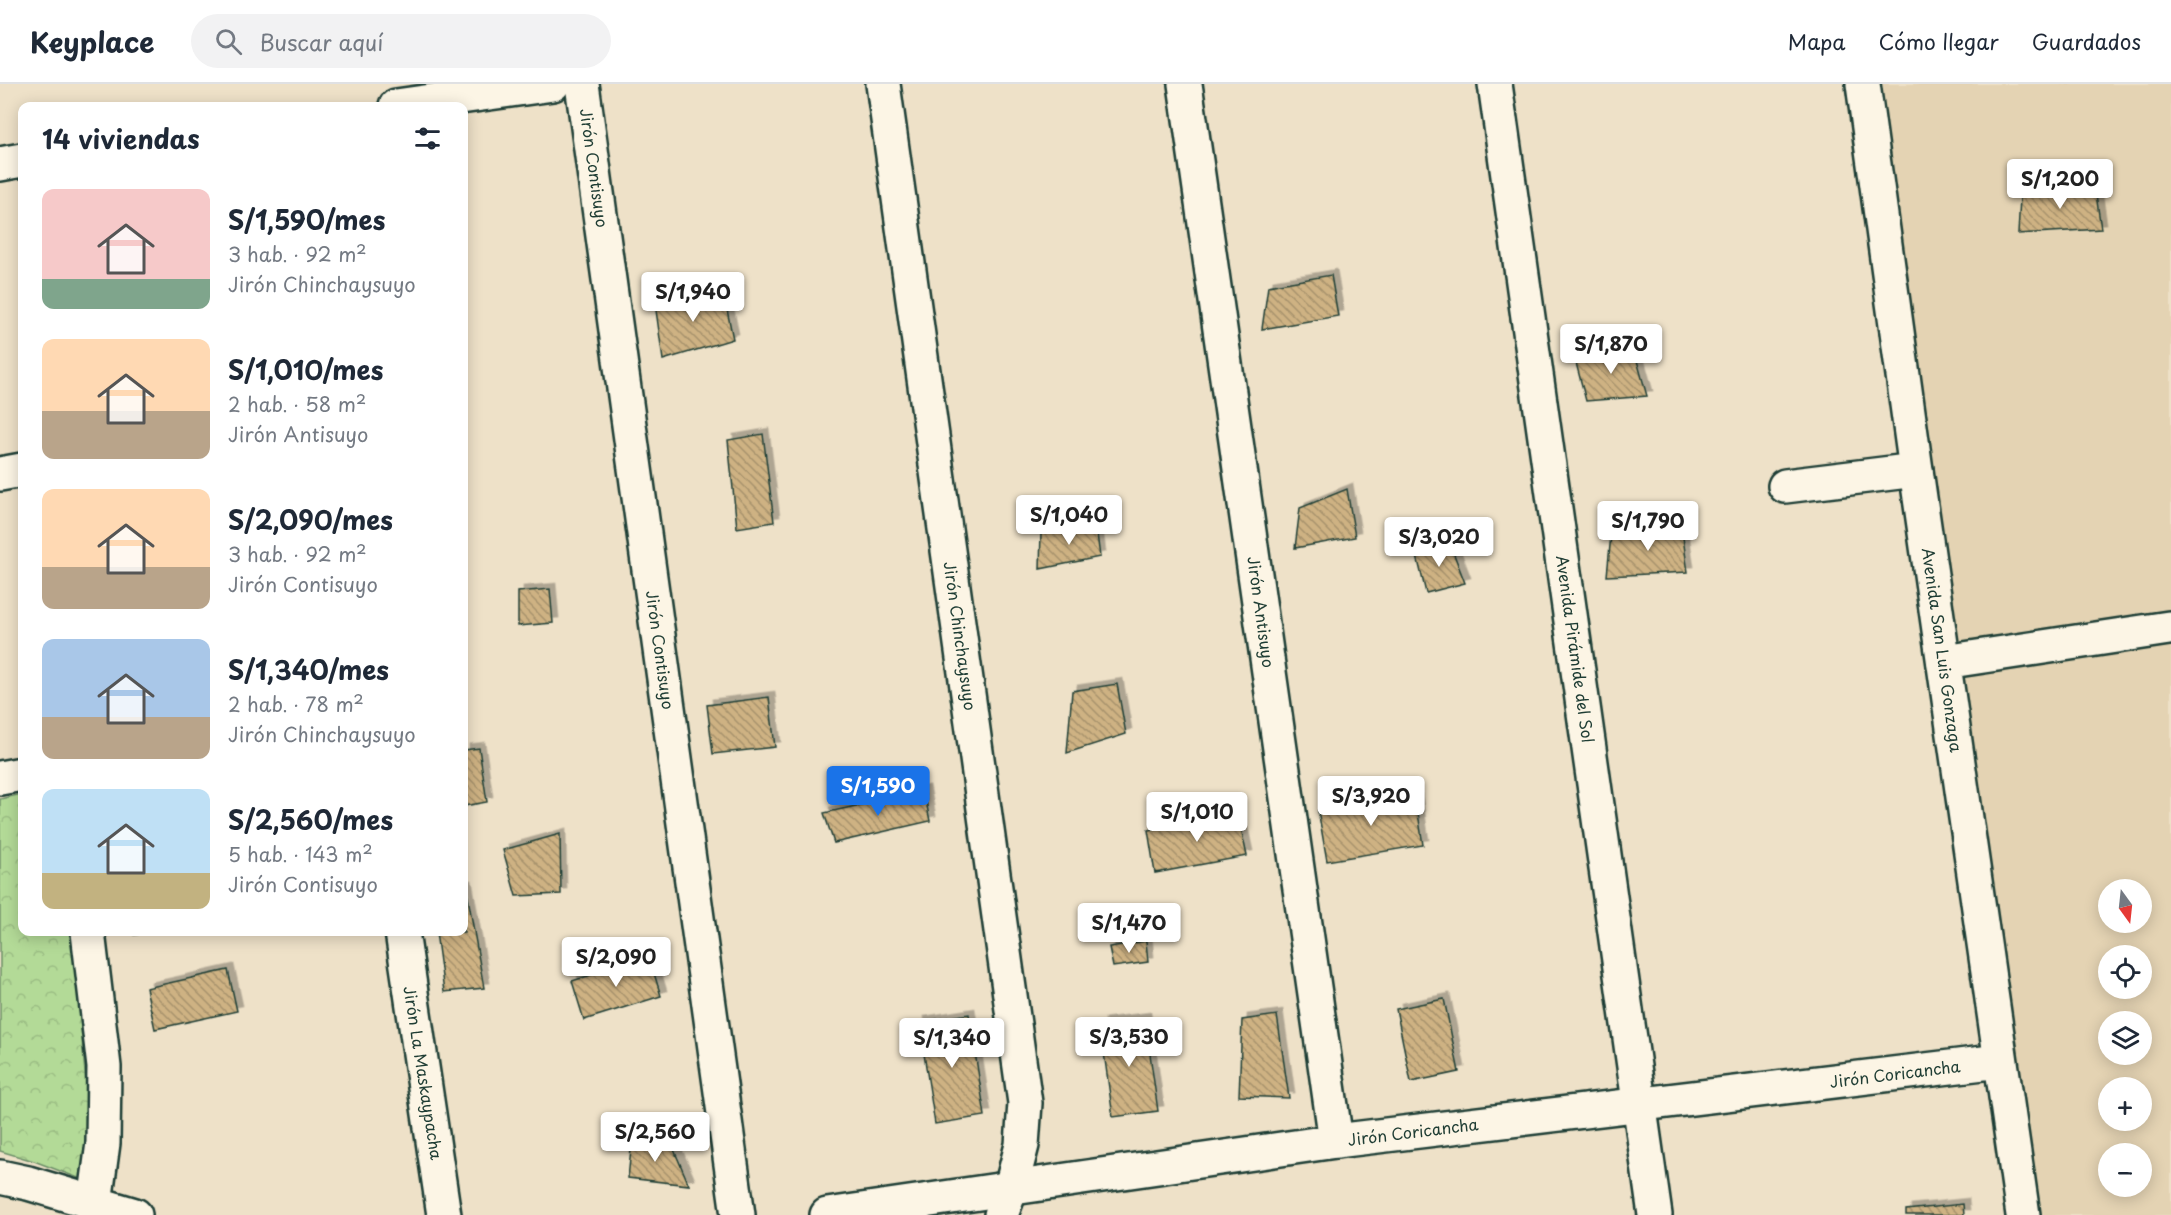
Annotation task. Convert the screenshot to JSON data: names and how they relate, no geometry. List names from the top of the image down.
{
  "streets": {
    "street": [
      "Jirón Contisuyo",
      "Jirón Antisuyo",
      "Jirón Chinchaysuyo",
      "Avenida Pirámide del Sol",
      "Avenida San Luis Gonzaga",
      "Jirón La Maskaypacha",
      "Jirón Coricancha"
    ]
  },
  "crossings": [
    ["Jirón Antisuyo", "Jirón Coricancha"],
    ["Jirón Chinchaysuyo", "Jirón Coricancha"],
    ["Avenida Pirámide del Sol", "Jirón Coricancha"],
    ["Avenida San Luis Gonzaga", "Jirón Coricancha"]
  ],
  "north": "bottom",
  "page": {
    "header": "Keyplace",
    "search": "Buscar aquí",
    "nav": ["Mapa", "Cómo llegar", "Guardados"],
    "heading": "14 viviendas",
    "price": [
      "S/1,200",
      "S/1,940",
      "S/1,870",
      "S/1,040",
      "S/1,790",
      "S/3,020",
      "S/1,590",
      "S/3,920",
      "S/1,010",
      "S/1,470",
      "S/2,090",
      "S/3,530",
      "S/1,340",
      "S/2,560"
    ],
    "list": [
      {
        "name": "S/1,590/mes",
        "note": "3 hab. · 92 m² · Jirón Chinchaysuyo"
      },
      {
        "name": "S/1,010/mes",
        "note": "2 hab. · 58 m² · Jirón Antisuyo"
      },
      {
        "name": "S/2,090/mes",
        "note": "3 hab. · 92 m² · Jirón Contisuyo"
      },
      {
        "name": "S/1,340/mes",
        "note": "2 hab. · 78 m² · Jirón Chinchaysuyo"
      },
      {
        "name": "S/2,560/mes",
        "note": "5 hab. · 143 m² · Jirón Contisuyo"
      }
    ],
    "map_buttons": ["+", "−"]
  }
}
